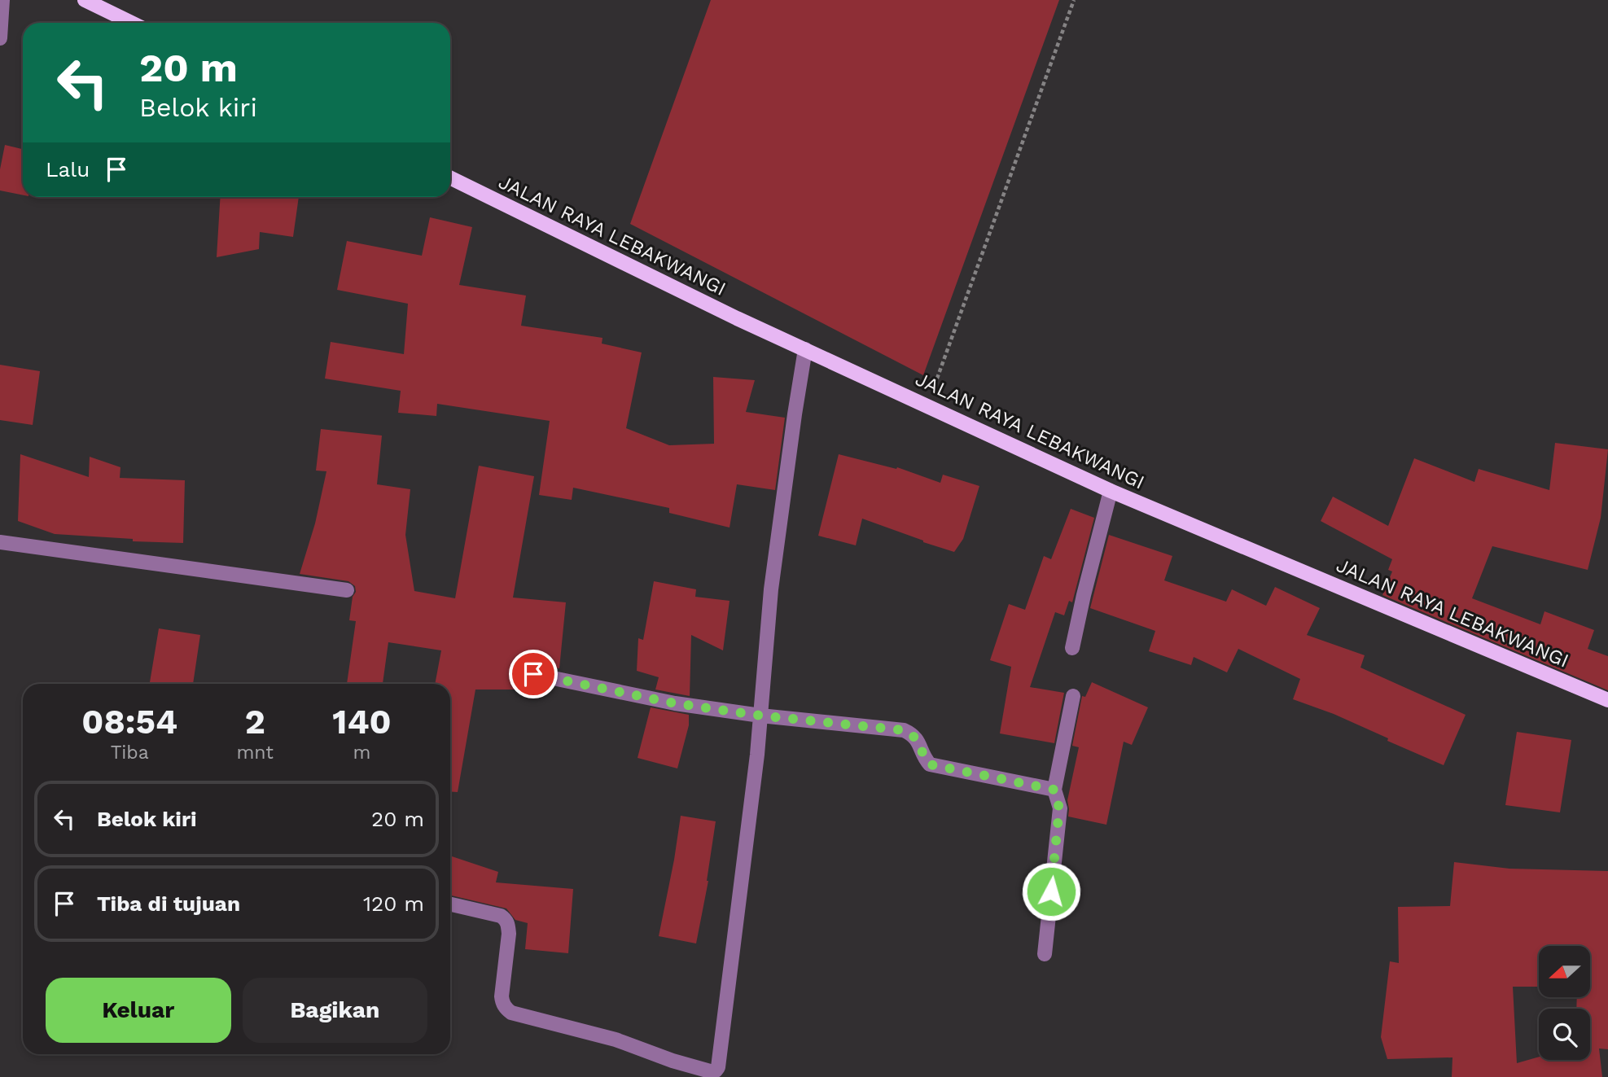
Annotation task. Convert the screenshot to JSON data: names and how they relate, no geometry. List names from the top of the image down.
{
  "streets": {
    "main road": ["JALAN RAYA LEBAKWANGI"]
  },
  "north": "left",
  "page": {
    "turn": ["20 m", "Belok kiri"],
    "then": "Lalu",
    "eta": [
      "08:54",
      "Tiba",
      "2",
      "mnt",
      "140",
      "m"
    ],
    "list": [
      {
        "name": "Belok kiri",
        "value": "20 m"
      },
      {
        "name": "Tiba di tujuan",
        "value": "120 m"
      }
    ],
    "buttons": ["Keluar", "Bagikan"]
  }
}
